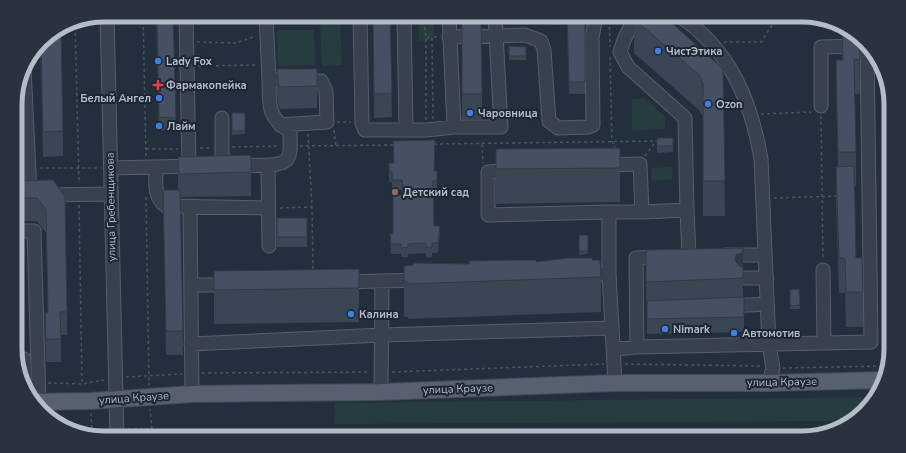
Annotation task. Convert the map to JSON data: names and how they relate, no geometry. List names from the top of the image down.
{
  "streets": {
    "main road": ["улица Краузе"],
    "street": ["улица Гребенщикова"]
  },
  "crossings": [
    ["улица Гребенщикова", "улица Краузе"]
  ],
  "places": {
    "other": [
      "ЧистЭтика",
      "Lady Fox",
      "Белый Ангел",
      "Ozon",
      "Чаровница",
      "Лайм",
      "Детский сад",
      "Калина",
      "Nimark",
      "Автомотив"
    ],
    "health": ["Фармакопейка"]
  }
}
